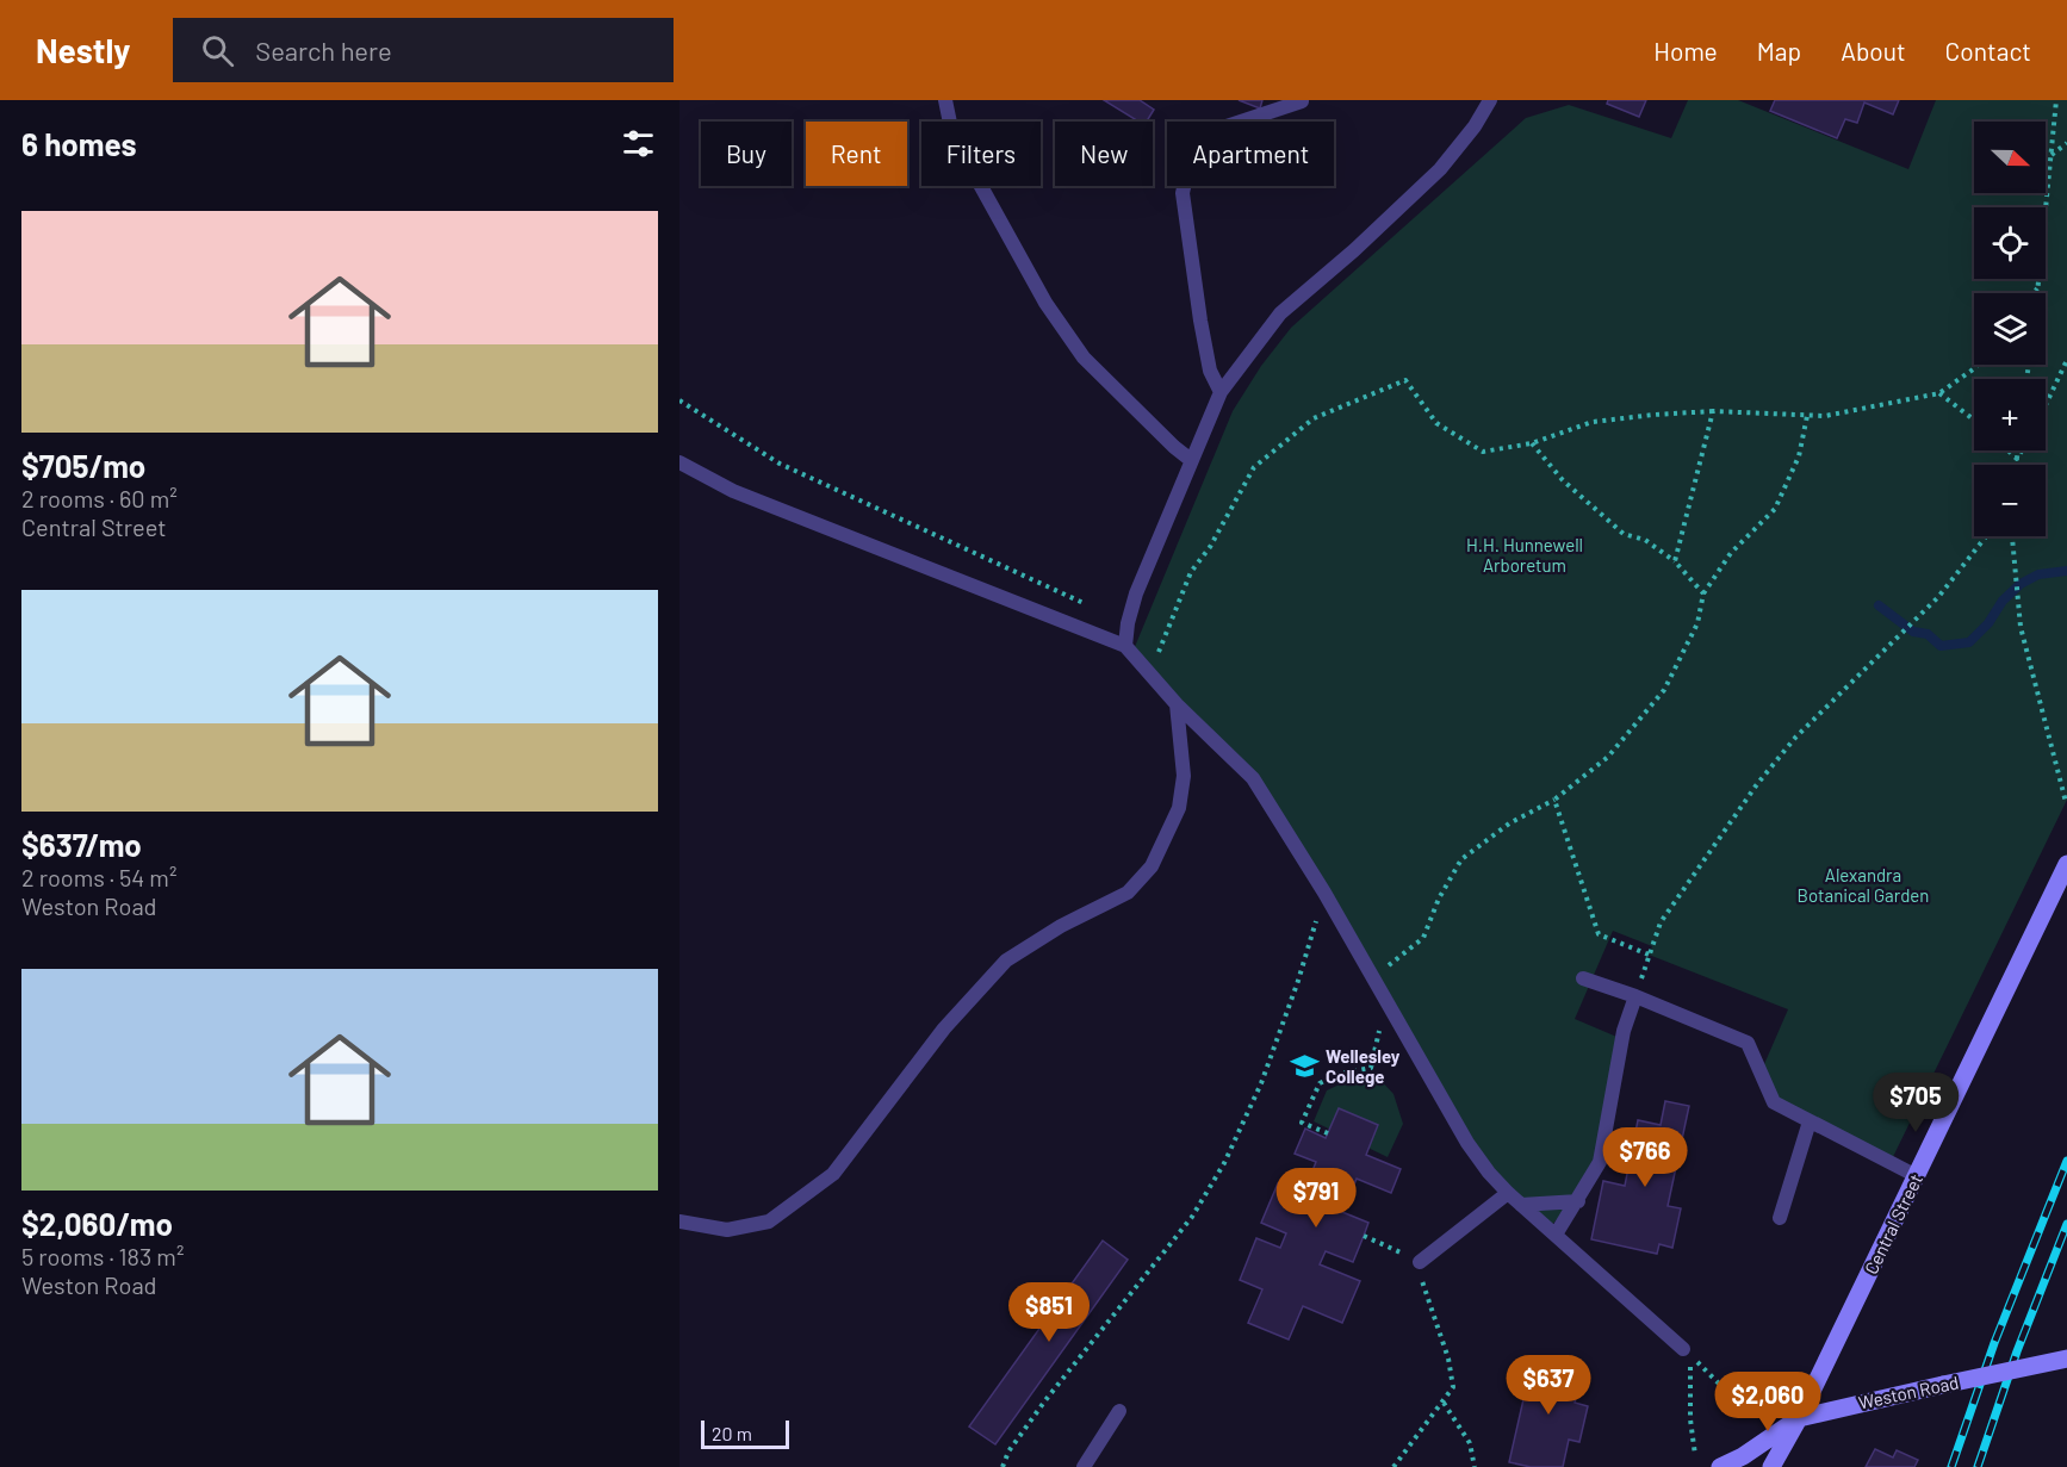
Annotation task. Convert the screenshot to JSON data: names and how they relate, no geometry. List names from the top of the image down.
{
  "streets": {
    "main road": ["Central Street", "Weston Road"]
  },
  "crossings": [
    ["Central Street", "Weston Road"]
  ],
  "parks": ["H.H. Hunnewell Arboretum", "Alexandra Botanical Garden"],
  "places": {
    "school or university": ["Wellesley College"]
  },
  "scale_bar": "20 m",
  "north": "right",
  "page": {
    "header": "Nestly",
    "search": "Search here",
    "nav": [
      "Home",
      "Map",
      "About",
      "Contact"
    ],
    "heading": "6 homes",
    "map_buttons": ["+", "−"],
    "chip": [
      "Buy",
      "Rent",
      "Filters",
      "New",
      "Apartment"
    ],
    "list": [
      {
        "name": "$705/mo",
        "note": "2 rooms · 60 m² · Central Street"
      },
      {
        "name": "$637/mo",
        "note": "2 rooms · 54 m² · Weston Road"
      },
      {
        "name": "$2,060/mo",
        "note": "5 rooms · 183 m² · Weston Road"
      }
    ],
    "price": [
      "$705",
      "$766",
      "$791",
      "$851",
      "$637",
      "$2,060"
    ],
    "scale": "20 m"
  }
}
